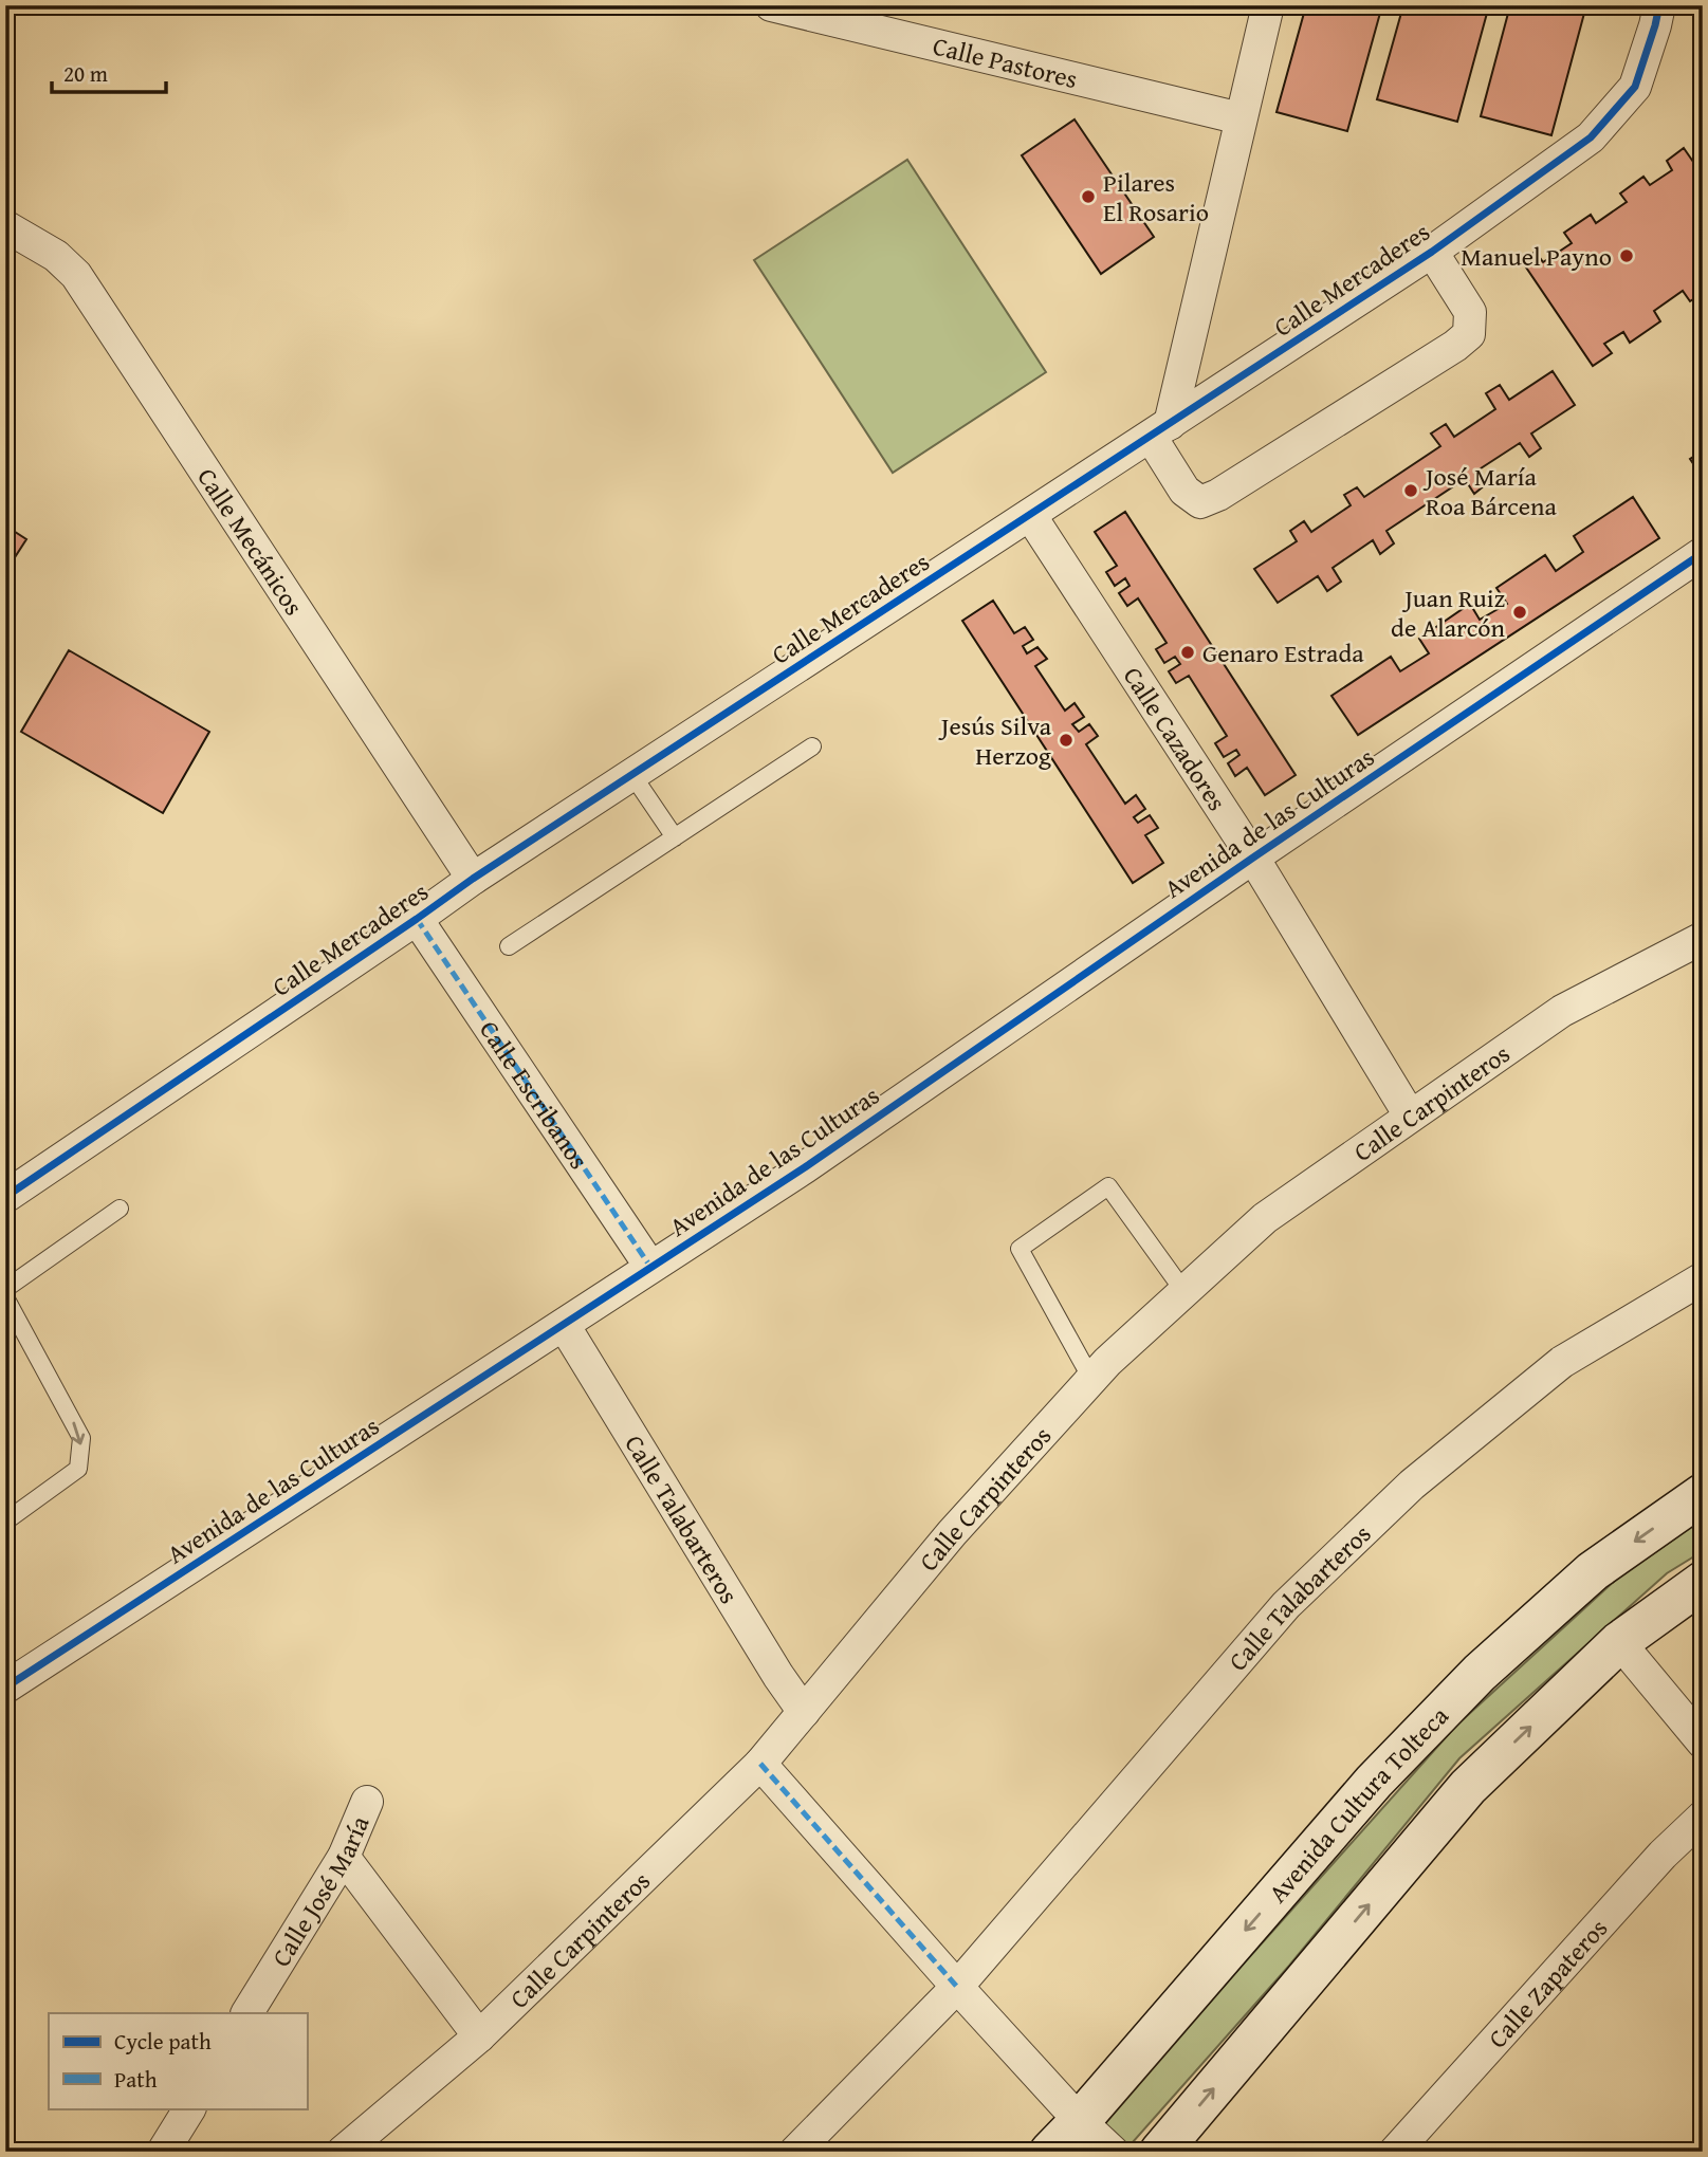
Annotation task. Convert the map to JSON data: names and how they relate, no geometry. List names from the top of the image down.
{
  "streets": {
    "street": [
      "Calle Pastores",
      "Calle Mercaderes",
      "Calle Mecánicos",
      "Calle Cazadores",
      "Avenida de las Culturas",
      "Calle Escribanos",
      "Calle Carpinteros",
      "Calle Talabarteros",
      "Avenida Cultura Tolteca",
      "Calle José María",
      "Calle Zapateros"
    ]
  },
  "crossings": [
    ["Calle Mercaderes", "Calle Mecánicos"],
    ["Calle Mercaderes", "Calle Cazadores"],
    ["Calle Mercaderes", "Calle Escribanos"],
    ["Calle Cazadores", "Avenida de las Culturas"],
    ["Calle Cazadores", "Calle Carpinteros"],
    ["Avenida de las Culturas", "Calle Escribanos"],
    ["Avenida de las Culturas", "Calle Talabarteros"],
    ["Calle Carpinteros", "Calle Talabarteros"]
  ],
  "places": [
    "Pilares El Rosario",
    "Manuel Payno",
    "José María Roa Bárcena",
    "Juan Ruiz de Alarcón",
    "Genaro Estrada",
    "Jesús Silva Herzog"
  ],
  "legend": ["Cycle path", "Path"],
  "scale_bar": "20 m"
}
